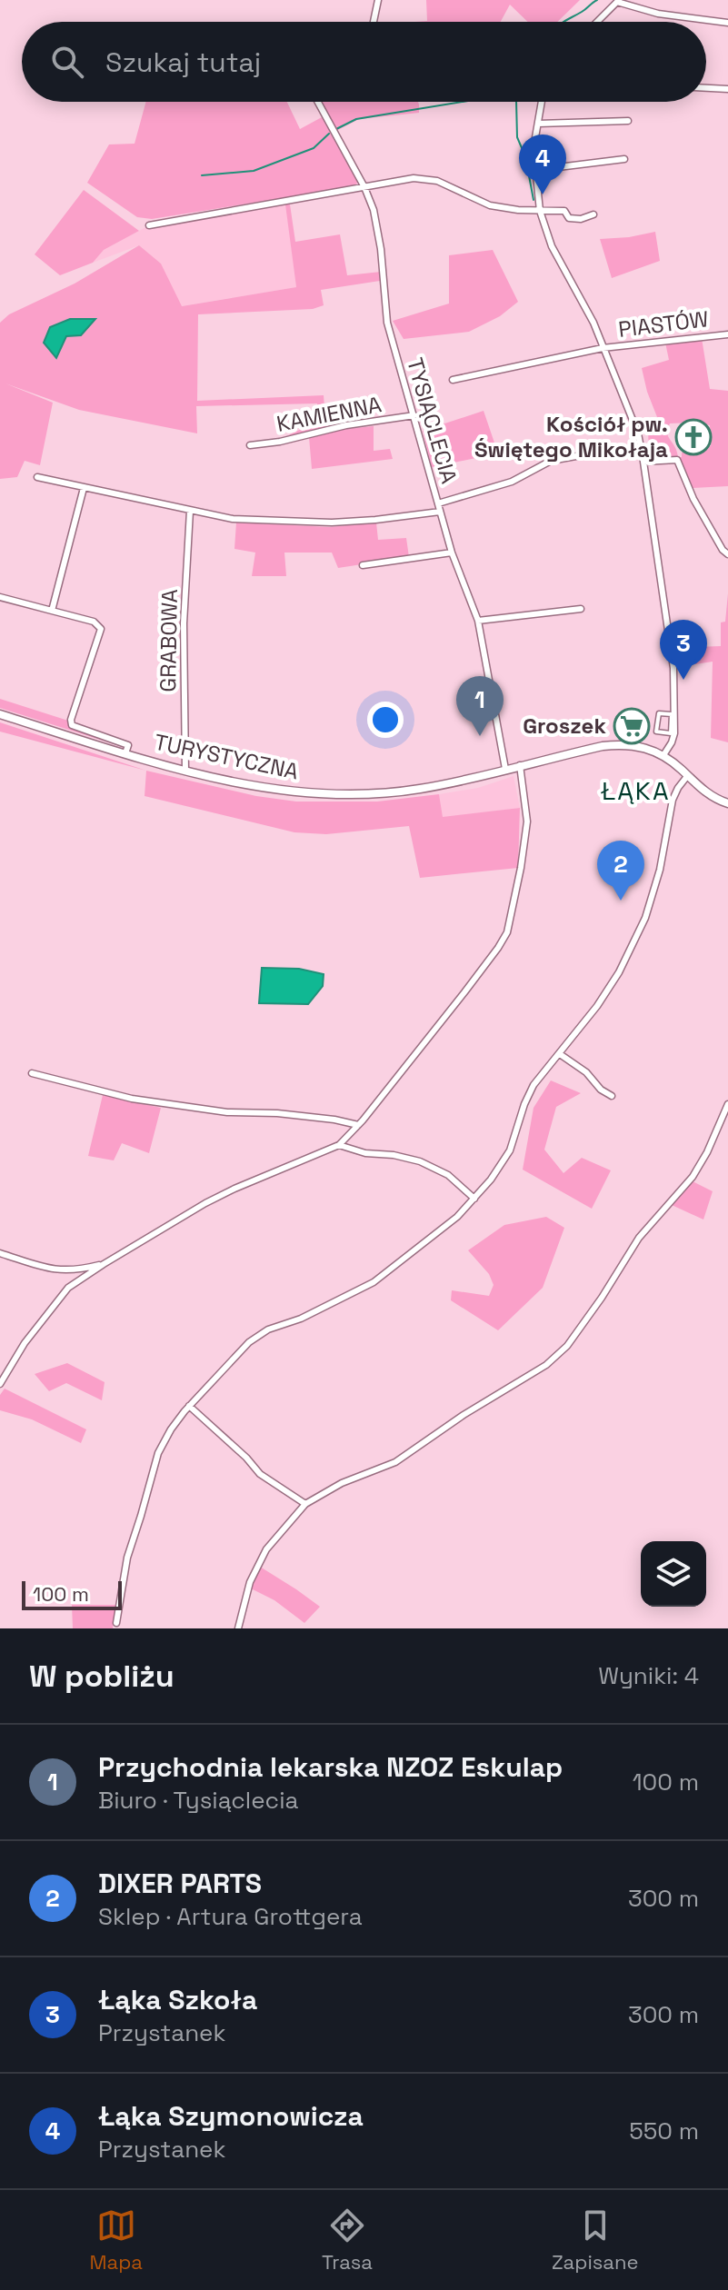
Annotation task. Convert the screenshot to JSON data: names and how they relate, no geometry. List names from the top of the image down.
{
  "streets": {
    "main road": ["TURYSTYCZNA"],
    "street": [
      "PIASTÓW",
      "KAMIENNA",
      "TYSIĄCLECIA",
      "GRABOWA"
    ]
  },
  "crossings": [
    ["KAMIENNA", "TYSIĄCLECIA"],
    ["TYSIĄCLECIA", "TURYSTYCZNA"],
    ["GRABOWA", "TURYSTYCZNA"]
  ],
  "districts": ["ŁĄKA"],
  "places": {
    "church": ["Kościół pw. Świętego Mikołaja"],
    "supermarket": ["Groszek"]
  },
  "scale_bar": "100 m",
  "page": {
    "search": "Szukaj tutaj",
    "pins": [
      "4",
      "3",
      "1",
      "2"
    ],
    "scale": "100 m",
    "heading": ["W pobliżu", "Wyniki: 4"],
    "list": [
      {
        "mark": "1",
        "name": "Przychodnia lekarska NZOZ Eskulap",
        "note": "Biuro · Tysiąclecia",
        "value": "100 m"
      },
      {
        "mark": "2",
        "name": "DIXER PARTS",
        "note": "Sklep · Artura Grottgera",
        "value": "300 m"
      },
      {
        "mark": "3",
        "name": "Łąka Szkoła",
        "note": "Przystanek",
        "value": "300 m"
      },
      {
        "mark": "4",
        "name": "Łąka Szymonowicza",
        "note": "Przystanek",
        "value": "550 m"
      }
    ],
    "nav": ["Mapa", "Trasa", "Zapisane"]
  }
}
